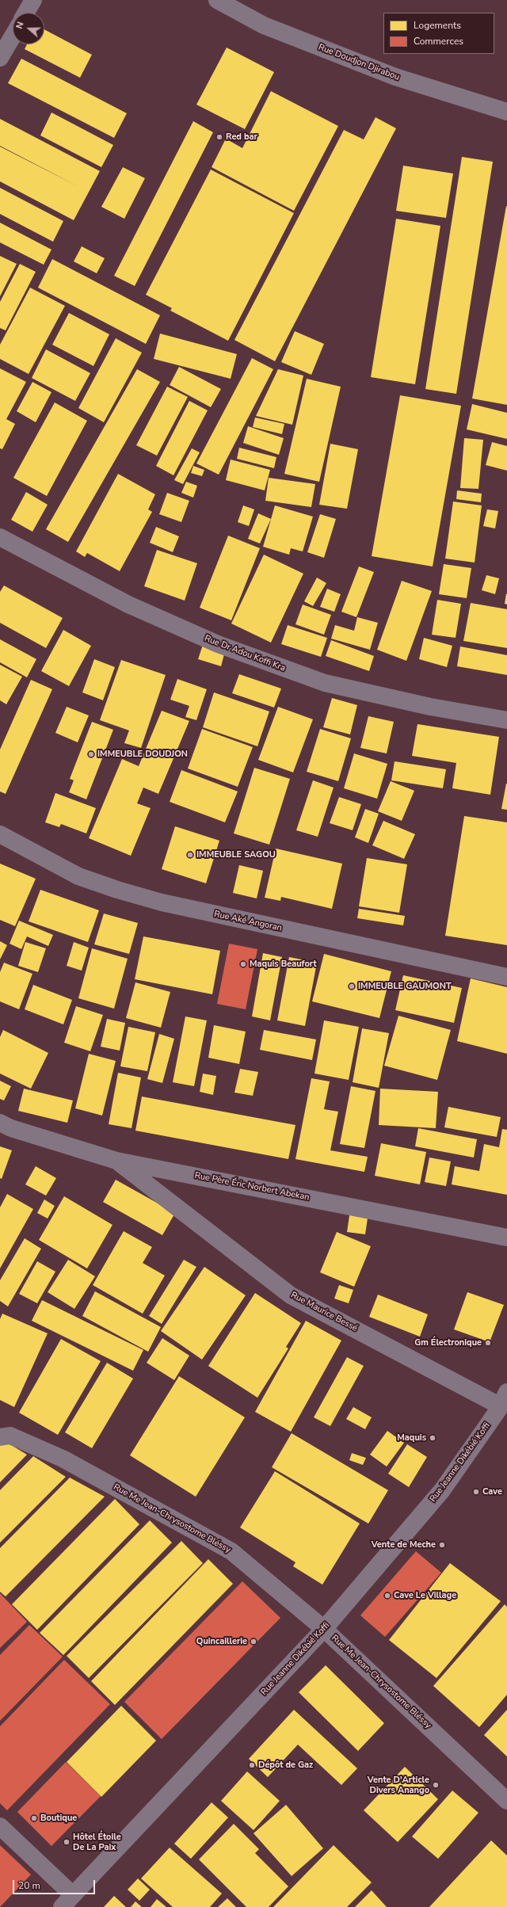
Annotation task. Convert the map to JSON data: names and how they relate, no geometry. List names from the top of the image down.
{
  "streets": {
    "street": [
      "Rue Doudjon Djirabou",
      "Rue Dr Adou Koffi Kra",
      "Rue Aké Angoran",
      "Rue Père Éric Norbert Abekan",
      "Rue Maurice Bessé",
      "Rue Jeanne Dikébié Koffi",
      "Rue Me Jean-Chrysostome Bléssy"
    ]
  },
  "crossings": [
    ["Rue Père Éric Norbert Abekan", "Rue Maurice Bessé"],
    ["Rue Maurice Bessé", "Rue Jeanne Dikébié Koffi"],
    ["Rue Jeanne Dikébié Koffi", "Rue Me Jean-Chrysostome Bléssy"]
  ],
  "places": [
    "Red bar",
    "IMMEUBLE DOUDJON",
    "IMMEUBLE SAGOU",
    "Maquis Beaufort",
    "IMMEUBLE GAUMONT",
    "Gm Électronique",
    "Maquis",
    "Cave",
    "Vente de Meche",
    "Cave Le Village",
    "Quincaillerie",
    "Dépôt de Gaz",
    "Vente D'Article Divers Anango",
    "Boutique",
    "Hôtel Étoile De La Paix"
  ],
  "legend": ["Logements", "Commerces"],
  "scale_bar": "20 m",
  "north": "left"
}
